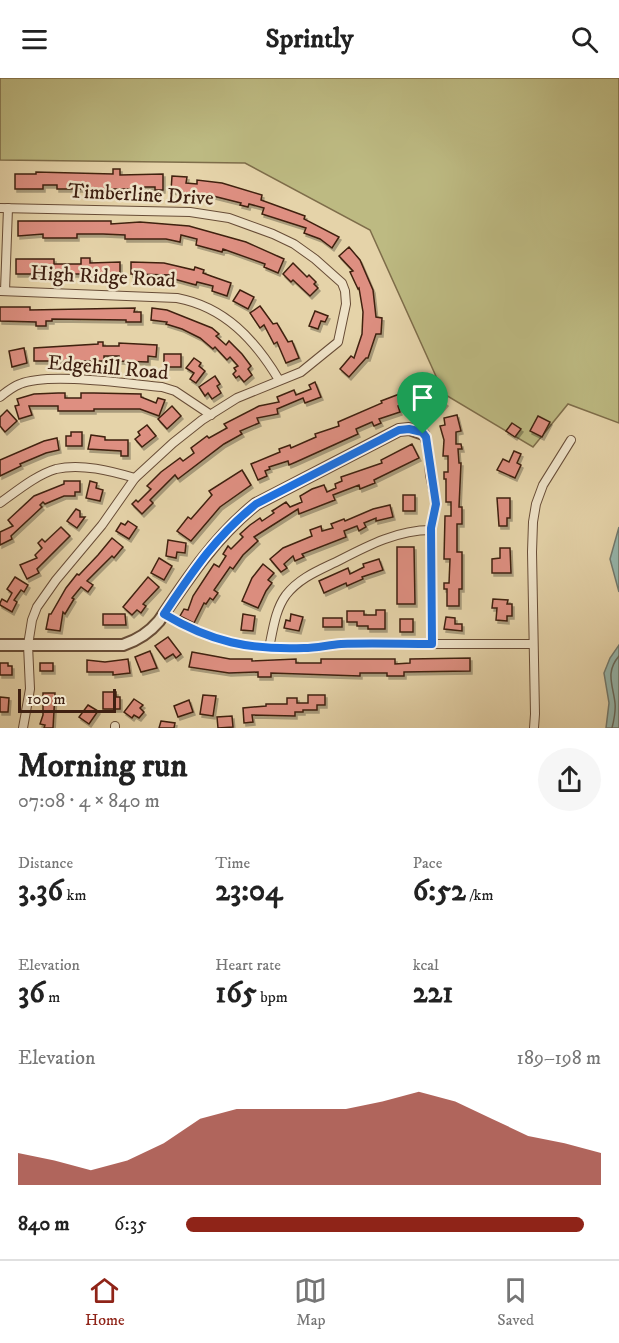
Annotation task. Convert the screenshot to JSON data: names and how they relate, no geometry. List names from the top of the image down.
{
  "streets": {
    "street": ["Timberline Drive", "High Ridge Road", "Edgehill Road"]
  },
  "crossings": [
    ["Timberline Drive", "High Ridge Road"]
  ],
  "scale_bar": "100 m",
  "page": {
    "header": "Sprintly",
    "scale": "100 m",
    "heading": ["Morning run", "07:08 · 4 × 840 m"],
    "stats": [
      ["Distance", "3.36 km"],
      ["Time", "23:04"],
      ["Pace", "6:52 /km"],
      ["Elevation", "36 m"],
      ["Heart rate", "165 bpm"],
      ["kcal", "221"]
    ],
    "chart": ["Elevation", "189–198 m"],
    "list": [
      {
        "name": "840 m",
        "note": "6:35"
      }
    ],
    "tabs": ["Home", "Map", "Saved"]
  }
}
